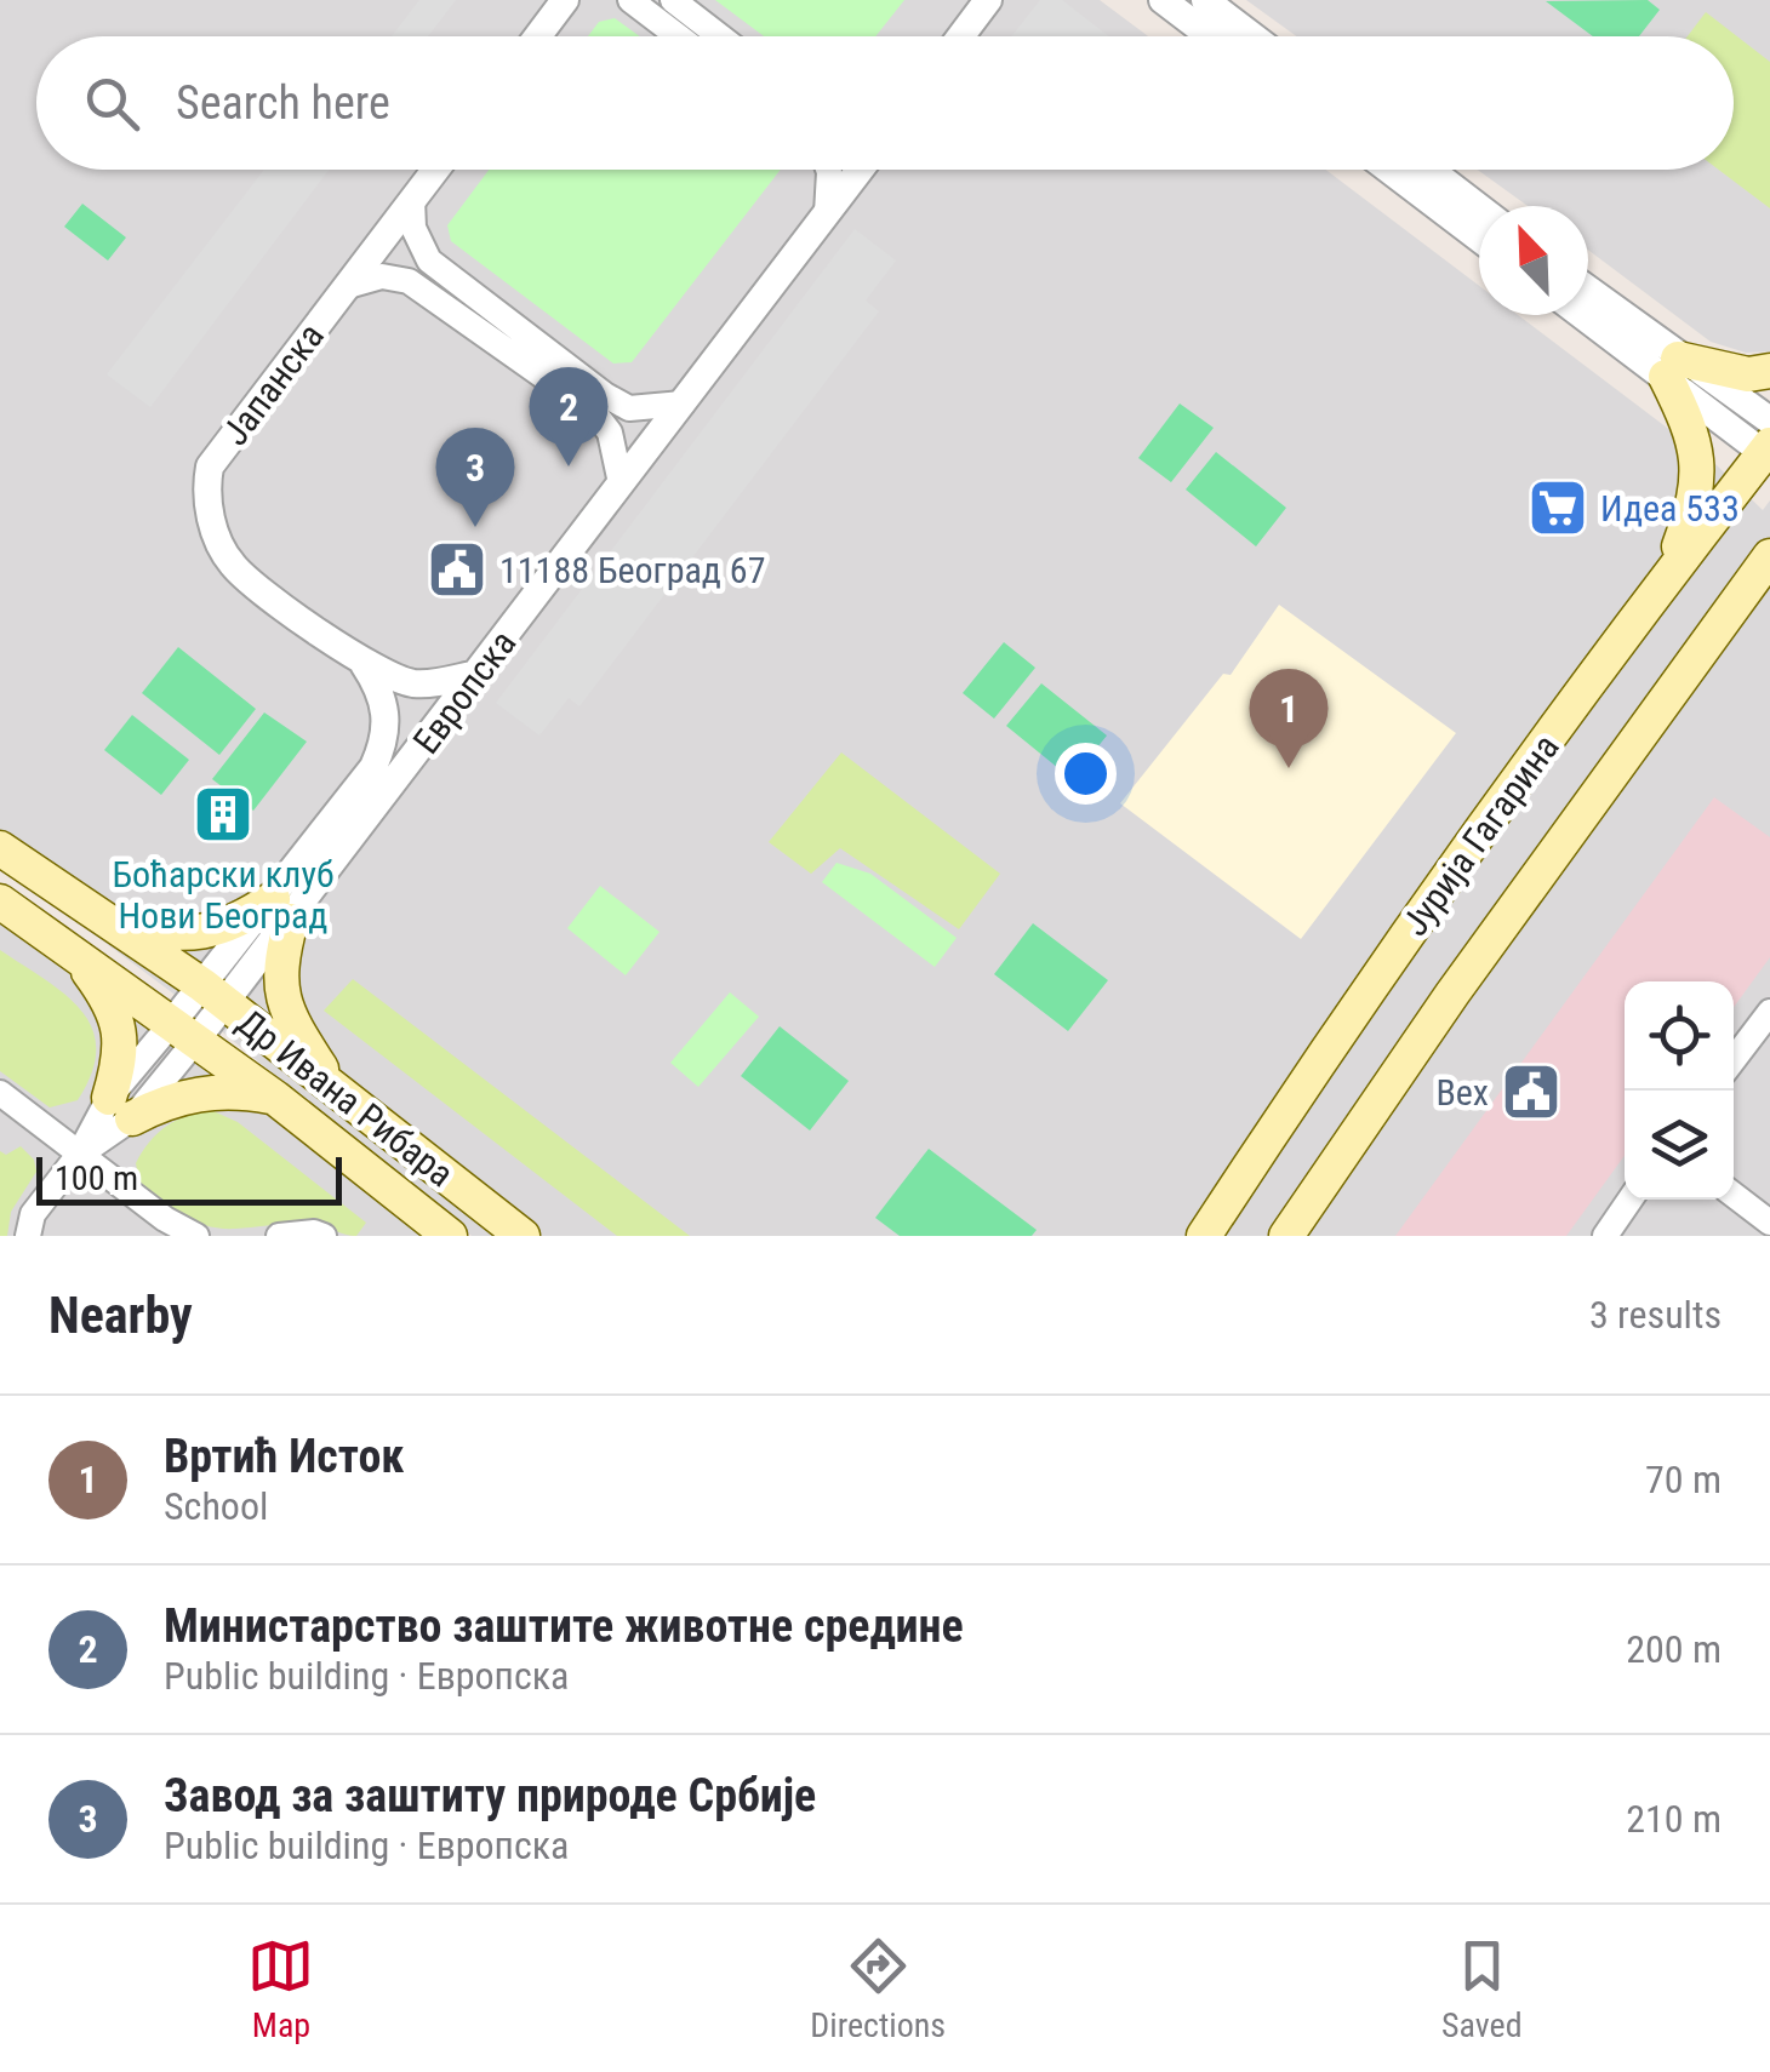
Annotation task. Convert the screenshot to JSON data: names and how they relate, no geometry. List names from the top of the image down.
{
  "streets": {
    "main road": ["Јурија Гагарина", "Др Ивана Рибара"],
    "street": ["Јапанска", "Европска"]
  },
  "crossings": [
    ["Јапанска", "Европска"],
    ["Европска", "Др Ивана Рибара"]
  ],
  "places": {
    "supermarket": ["Идеа 533"],
    "public building": ["11188 Београд 67", "Bex"],
    "building": ["Боћарски клуб Нови Београд"]
  },
  "scale_bar": "100 m",
  "north": "top left",
  "page": {
    "search": "Search here",
    "pins": ["2", "3", "1"],
    "scale": "100 m",
    "heading": ["Nearby", "3 results"],
    "list": [
      {
        "mark": "1",
        "name": "Вртић Исток",
        "note": "School",
        "value": "70 m"
      },
      {
        "mark": "2",
        "name": "Министарство заштите животне средине",
        "note": "Public building · Европска",
        "value": "200 m"
      },
      {
        "mark": "3",
        "name": "Завод за заштиту природе Србије",
        "note": "Public building · Европска",
        "value": "210 m"
      }
    ],
    "nav": ["Map", "Directions", "Saved"]
  }
}
